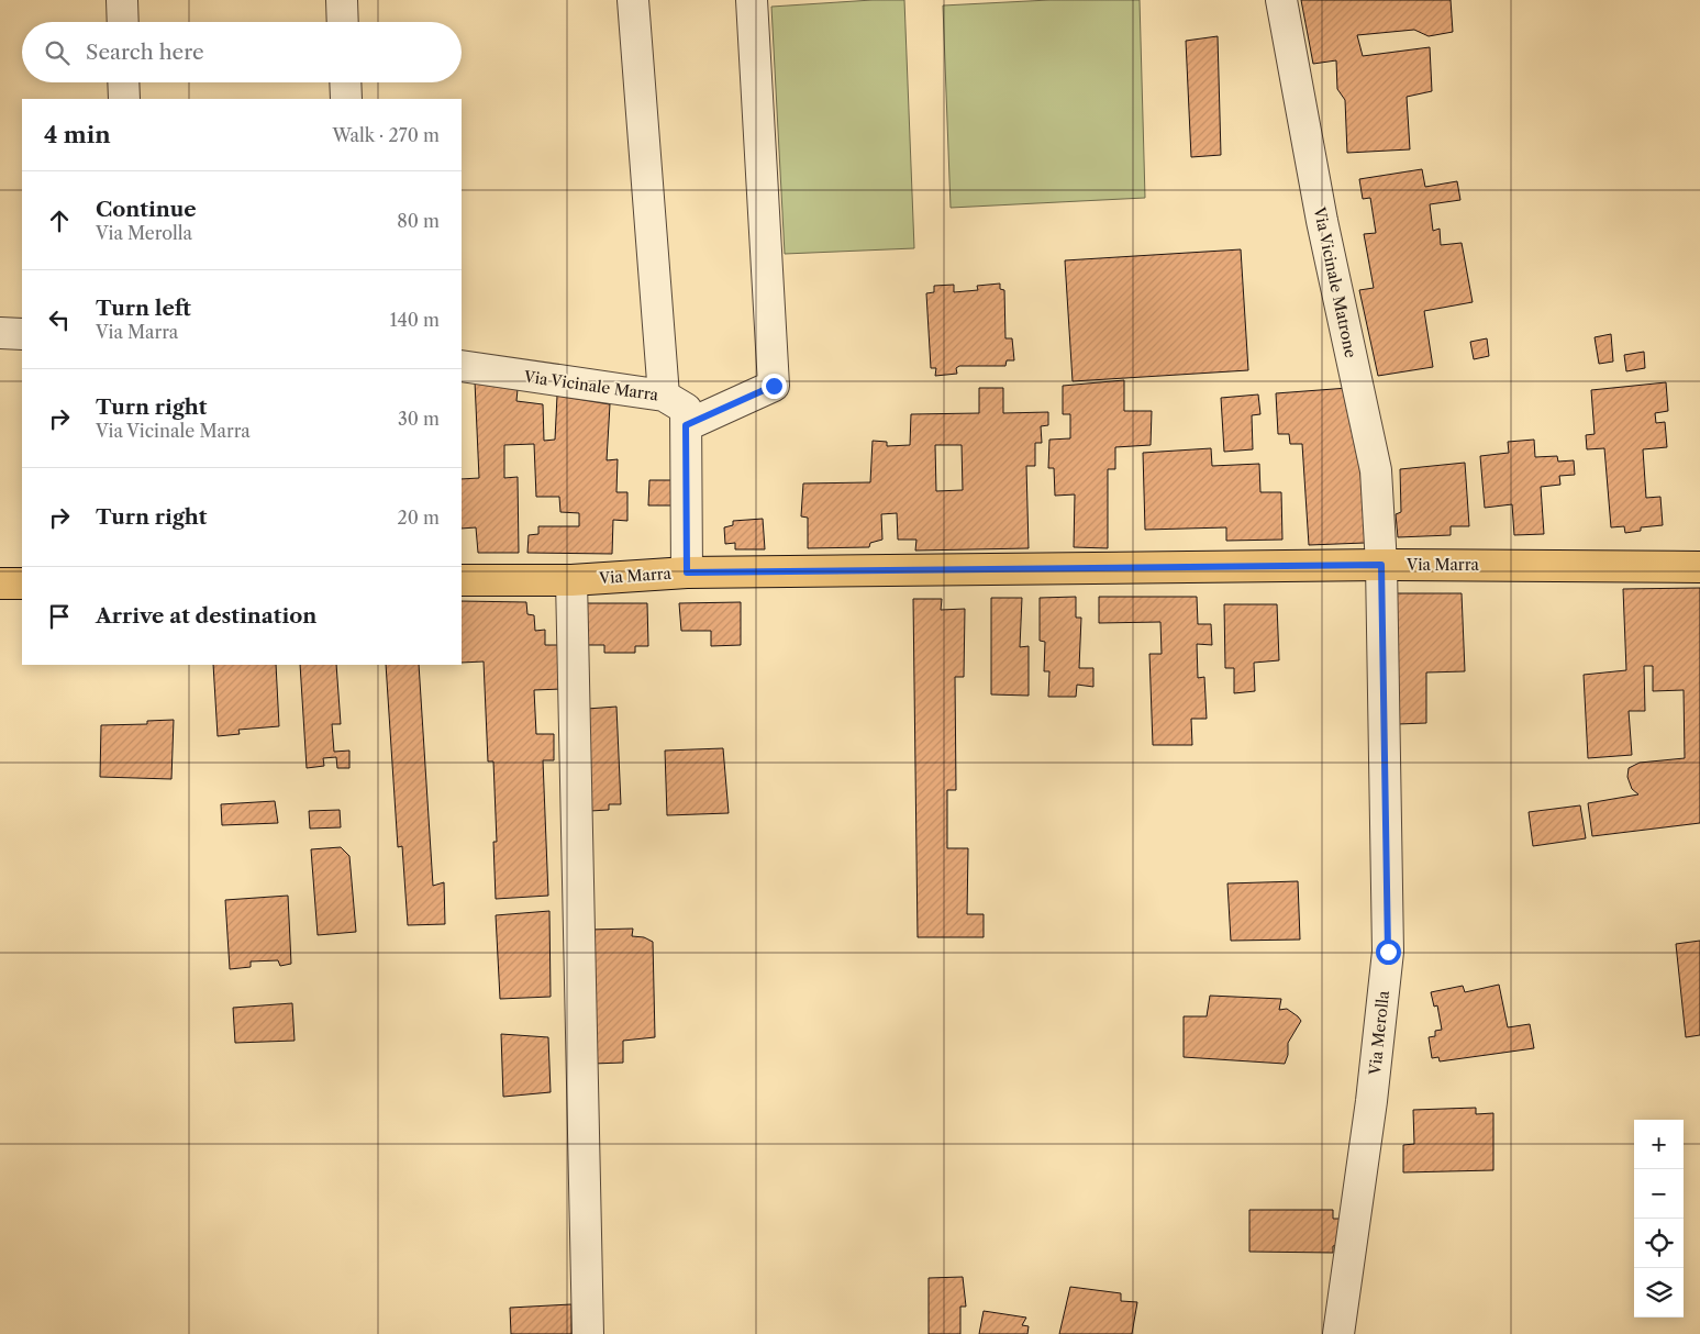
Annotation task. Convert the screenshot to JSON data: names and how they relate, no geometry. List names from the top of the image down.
{
  "streets": {
    "main road": ["Via Marra"],
    "street": ["Via Vicinale Matrone", "Via Vicinale Marra", "Via Merolla"]
  },
  "crossings": [
    ["Via Vicinale Matrone", "Via Marra"],
    ["Via Vicinale Matrone", "Via Merolla"],
    ["Via Vicinale Marra", "Via Marra"],
    ["Via Marra", "Via Merolla"]
  ],
  "page": {
    "search": "Search here",
    "heading": ["4 min", "Walk · 270 m"],
    "list": [
      ["Continue", "Via Merolla", "80 m"],
      ["Turn left", "Via Marra", "140 m"],
      ["Turn right", "Via Vicinale Marra", "30 m"],
      ["Turn right", "20 m"],
      "Arrive at destination"
    ],
    "map_buttons": ["+", "−"]
  }
}
